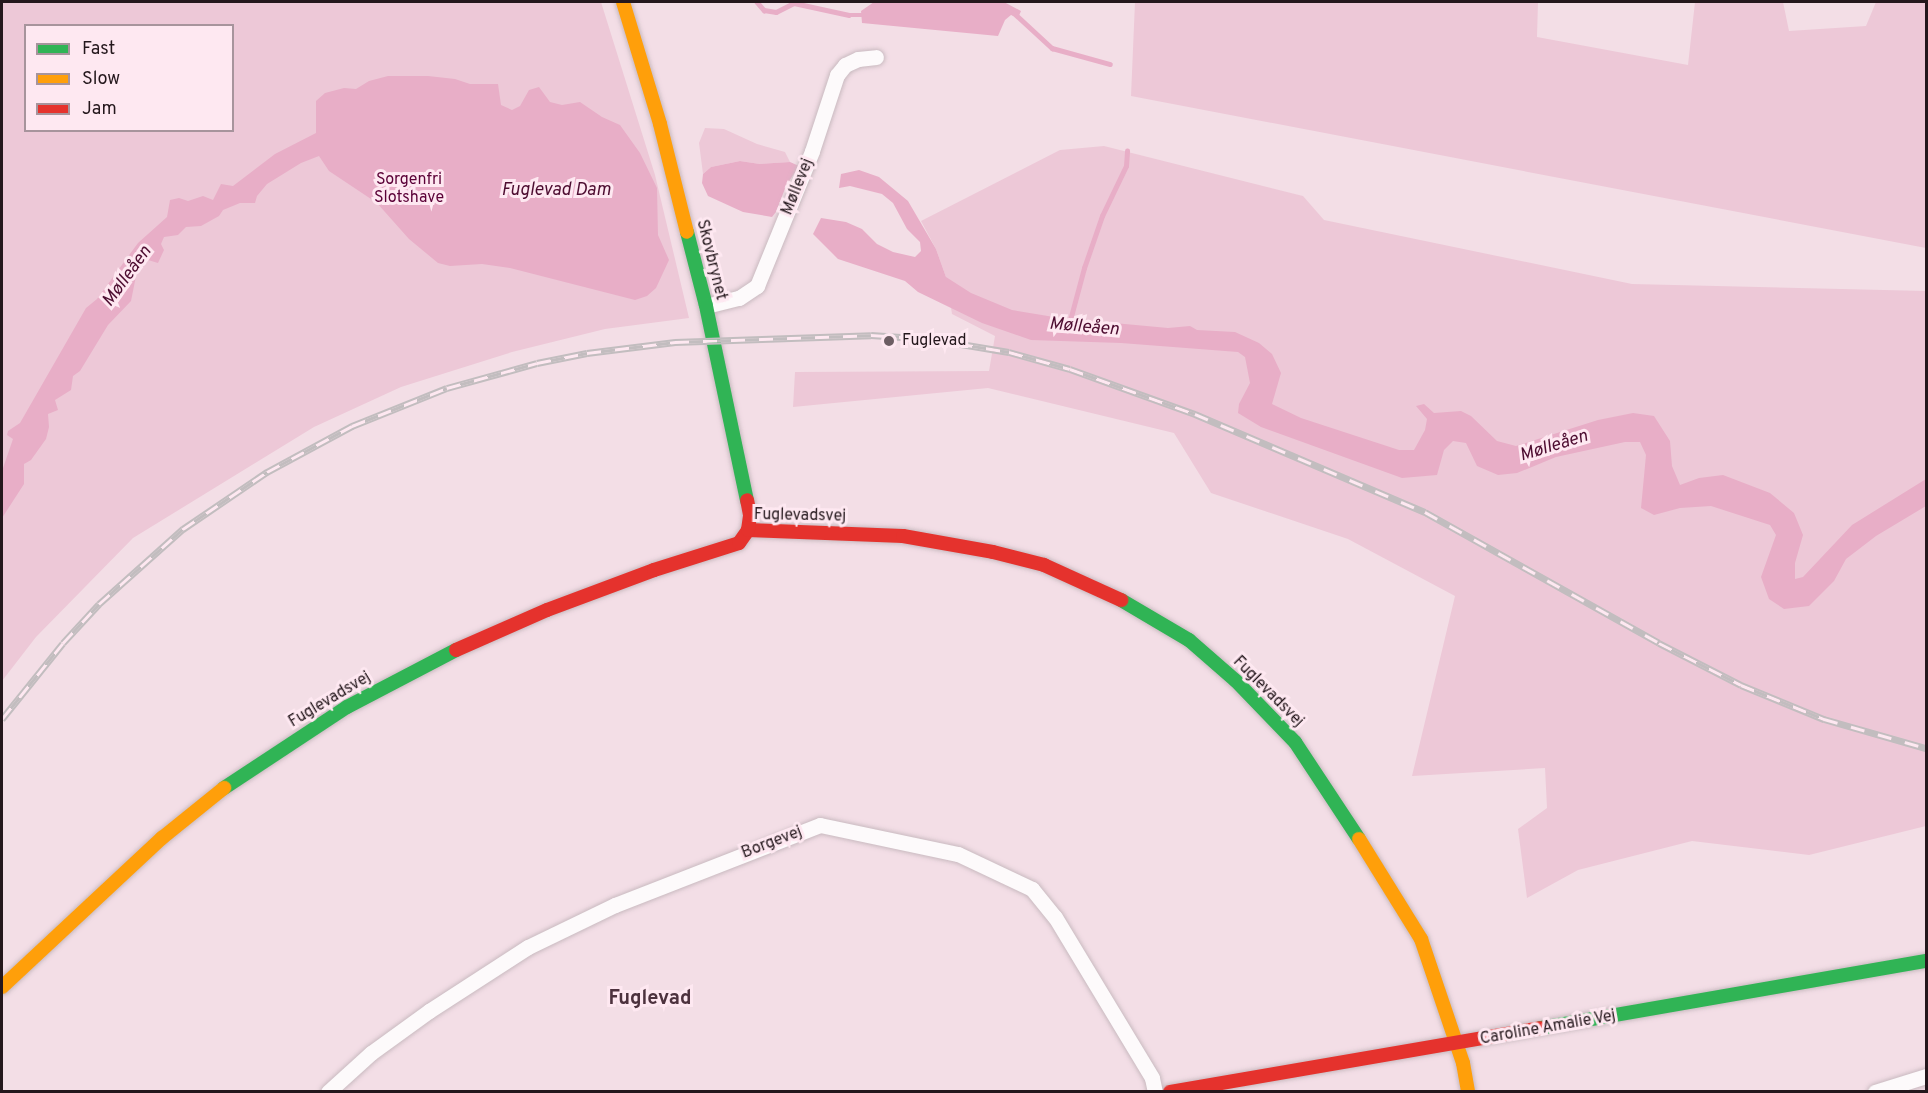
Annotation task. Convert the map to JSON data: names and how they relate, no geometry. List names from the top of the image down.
{
  "streets": {
    "street": [
      "Møllevej",
      "Skovbrynet",
      "Fuglevadsvej",
      "Borgevej",
      "Caroline Amalie Vej"
    ]
  },
  "crossings": [
    ["Møllevej", "Skovbrynet"],
    ["Skovbrynet", "Fuglevadsvej"],
    ["Fuglevadsvej", "Caroline Amalie Vej"]
  ],
  "districts": ["Fuglevad"],
  "water": ["Fuglevad Dam", "Mølleåen"],
  "parks": ["Sorgenfri Slotshave"],
  "places": ["Fuglevad"],
  "legend": ["Fast", "Slow", "Jam"]
}
